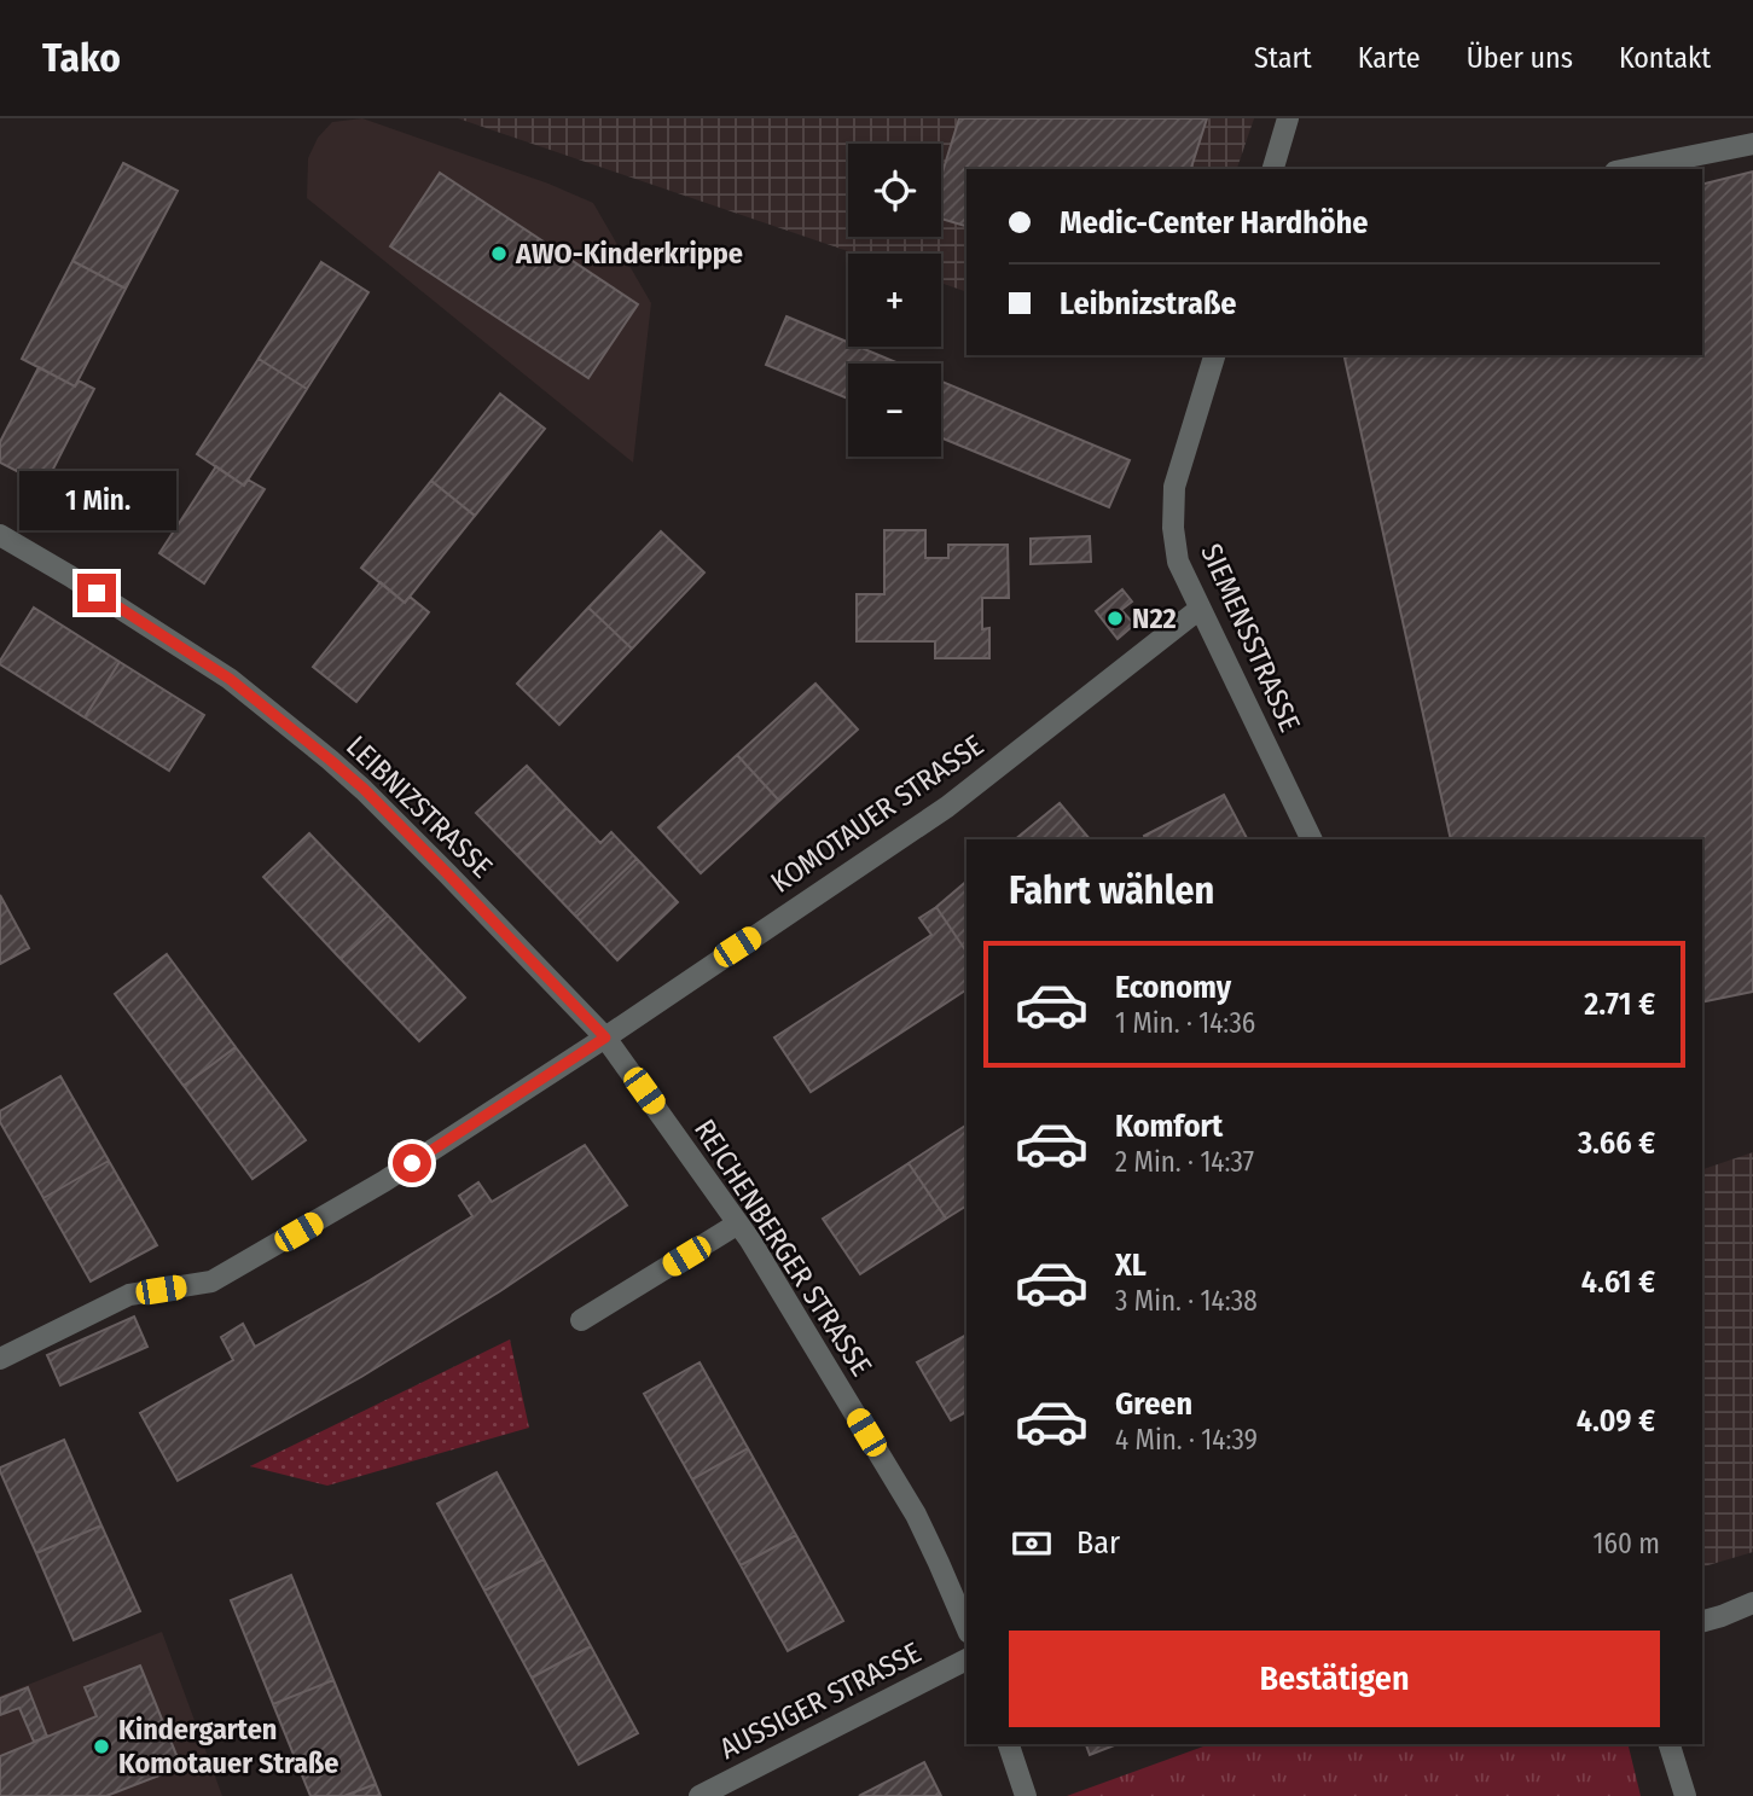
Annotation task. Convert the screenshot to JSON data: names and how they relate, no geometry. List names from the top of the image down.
{
  "streets": {
    "street": [
      "SIEMENSSTRASSE",
      "LEIBNIZSTRASSE",
      "KOMOTAUER STRASSE",
      "REICHENBERGER STRASSE",
      "AUSSIGER STRASSE"
    ]
  },
  "crossings": [
    ["SIEMENSSTRASSE", "KOMOTAUER STRASSE"],
    ["LEIBNIZSTRASSE", "KOMOTAUER STRASSE"],
    ["LEIBNIZSTRASSE", "REICHENBERGER STRASSE"],
    ["KOMOTAUER STRASSE", "REICHENBERGER STRASSE"]
  ],
  "places": ["AWO-Kinderkrippe", "N22", "Kindergarten Komotauer Straße"],
  "page": {
    "header": "Tako",
    "nav": [
      "Start",
      "Karte",
      "Über uns",
      "Kontakt"
    ],
    "map_buttons": ["+", "−"],
    "banner": ["Medic-Center Hardhöhe", "Leibnizstraße"],
    "bubble": "1 Min.",
    "heading": "Fahrt wählen",
    "list": [
      {
        "name": "Economy",
        "note": "1 Min. · 14:36",
        "value": "2.71 €"
      },
      {
        "name": "Komfort",
        "note": "2 Min. · 14:37",
        "value": "3.66 €"
      },
      {
        "name": "XL",
        "note": "3 Min. · 14:38",
        "value": "4.61 €"
      },
      {
        "name": "Green",
        "note": "4 Min. · 14:39",
        "value": "4.09 €"
      }
    ],
    "pay": ["Bar", "160 m"],
    "buttons": "Bestätigen"
  }
}
